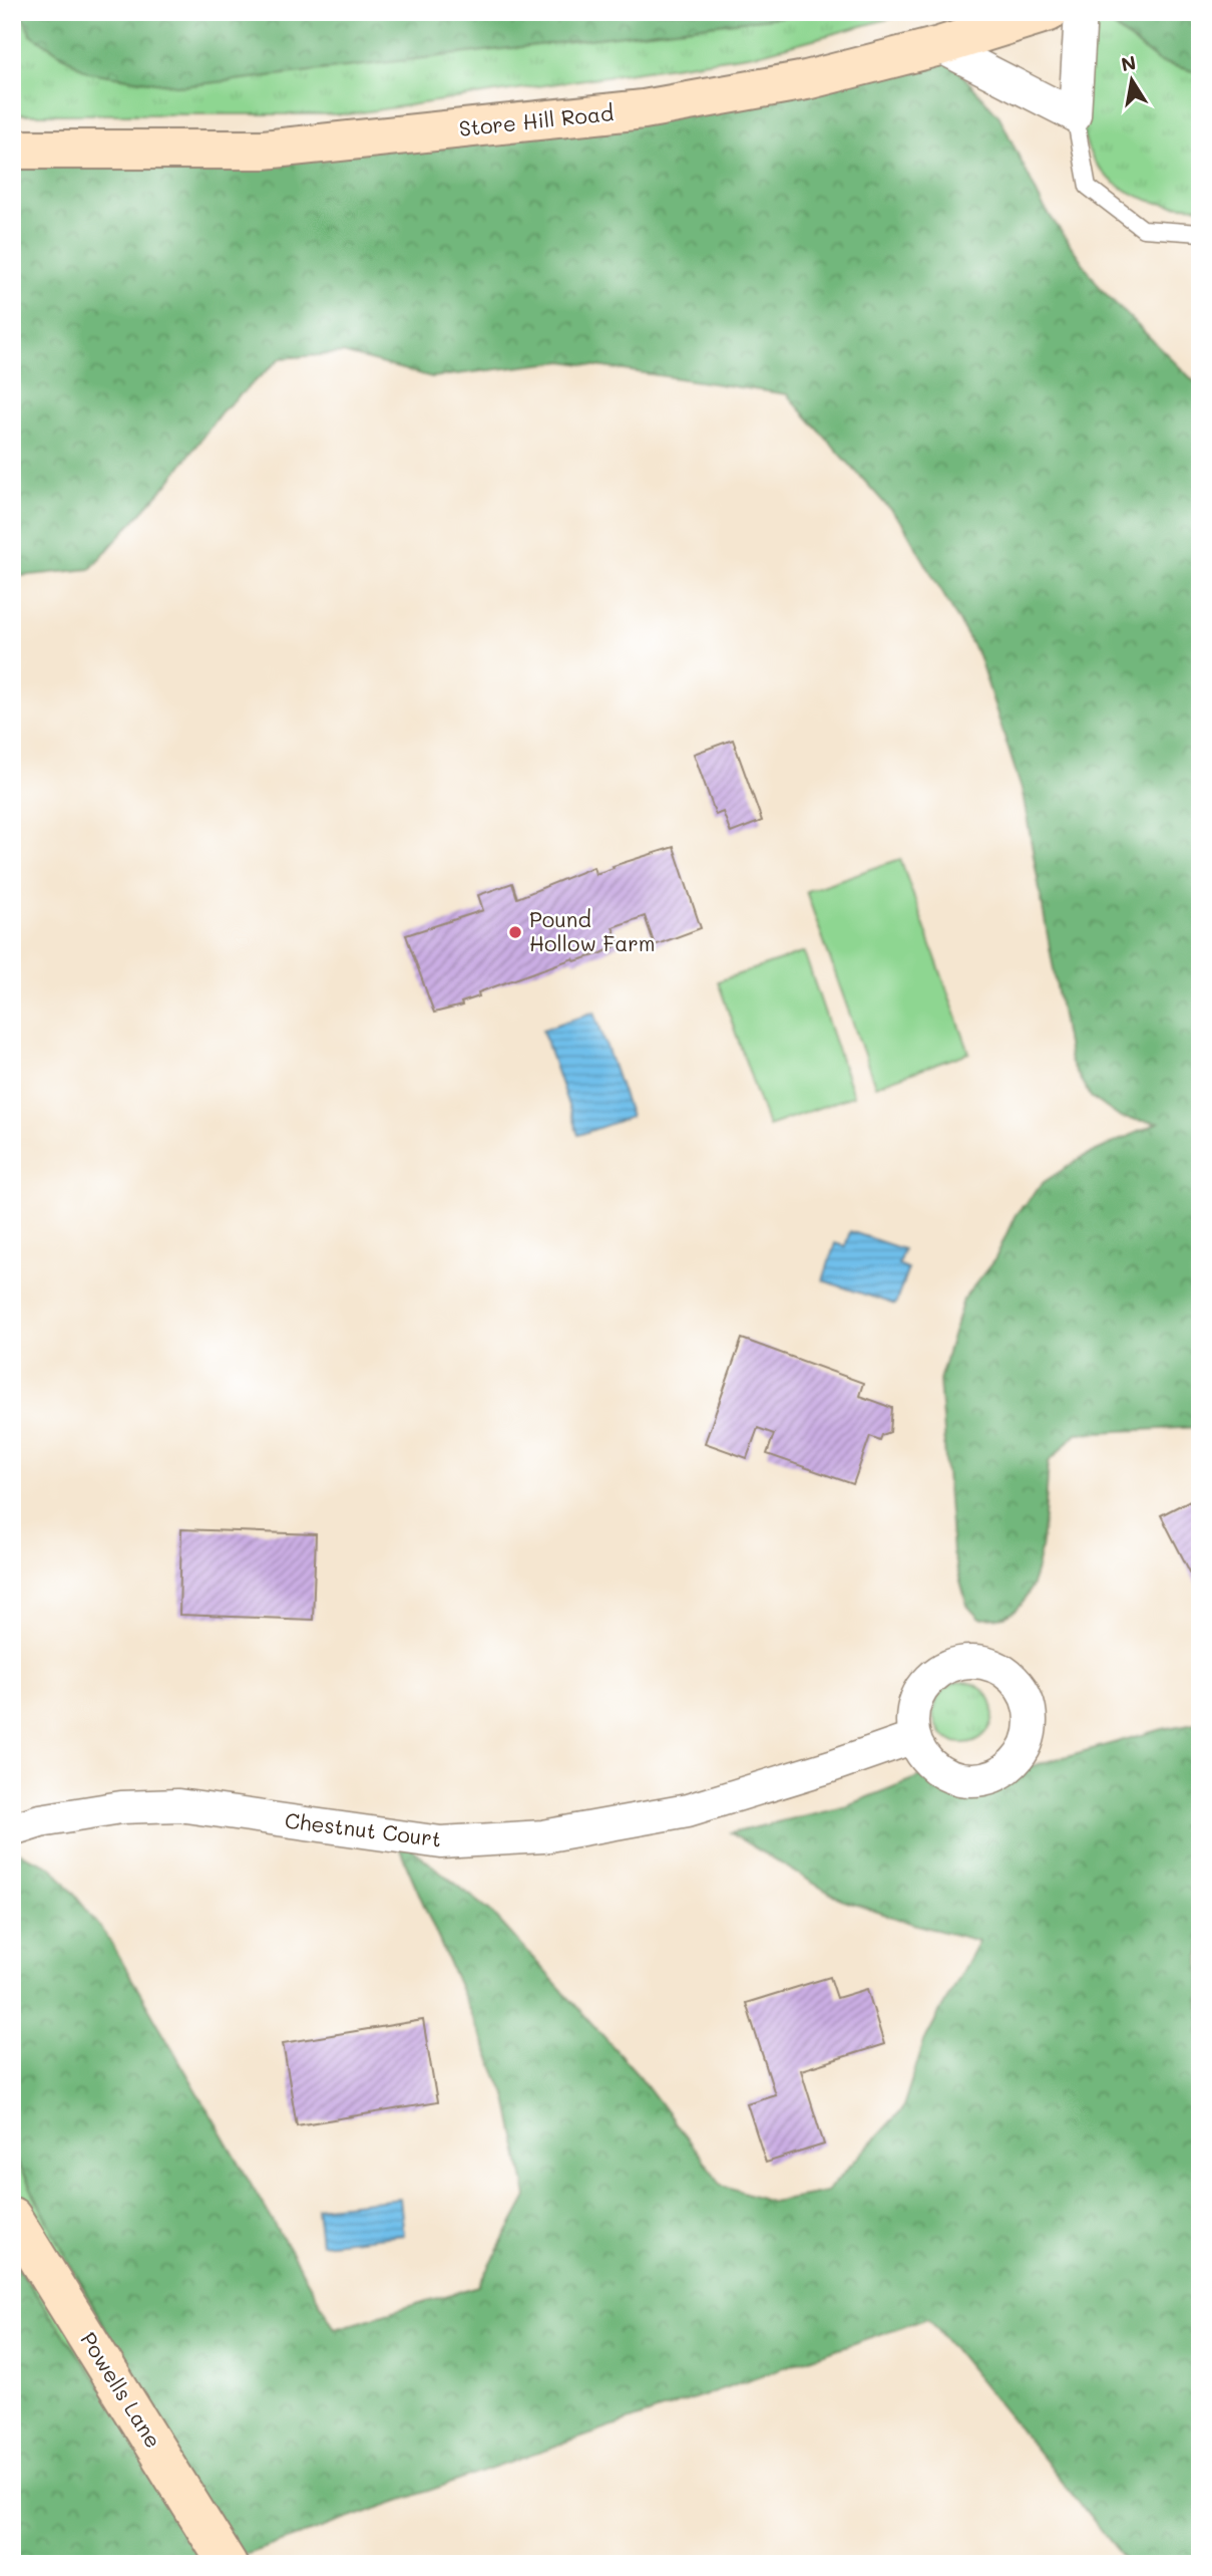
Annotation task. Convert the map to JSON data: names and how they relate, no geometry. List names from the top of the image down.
{
  "streets": {
    "main road": ["Store Hill Road", "Powells Lane"],
    "street": ["Chestnut Court"]
  },
  "places": ["Pound Hollow Farm"],
  "north": "top"
}
